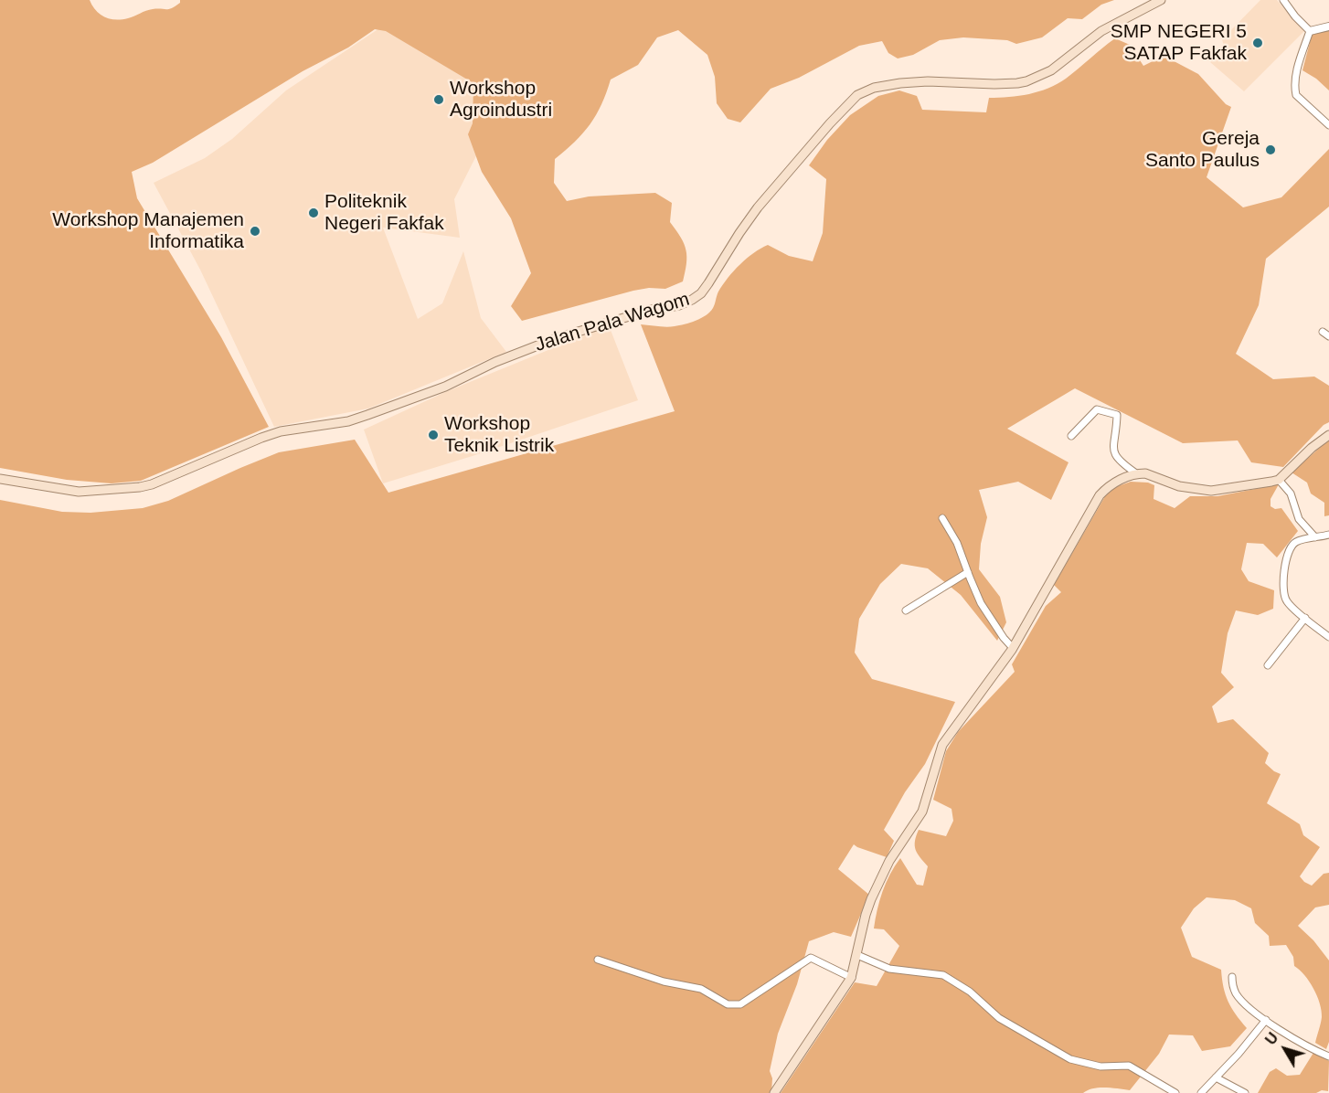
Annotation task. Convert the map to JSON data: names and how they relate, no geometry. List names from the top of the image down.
{
  "streets": {
    "main road": ["Jalan Pala Wagom"]
  },
  "places": [
    "SMP NEGERI 5 SATAP Fakfak",
    "Workshop Agroindustri",
    "Gereja Santo Paulus",
    "Politeknik Negeri Fakfak",
    "Workshop Manajemen Informatika",
    "Workshop Teknik Listrik"
  ],
  "north": "top left"
}
